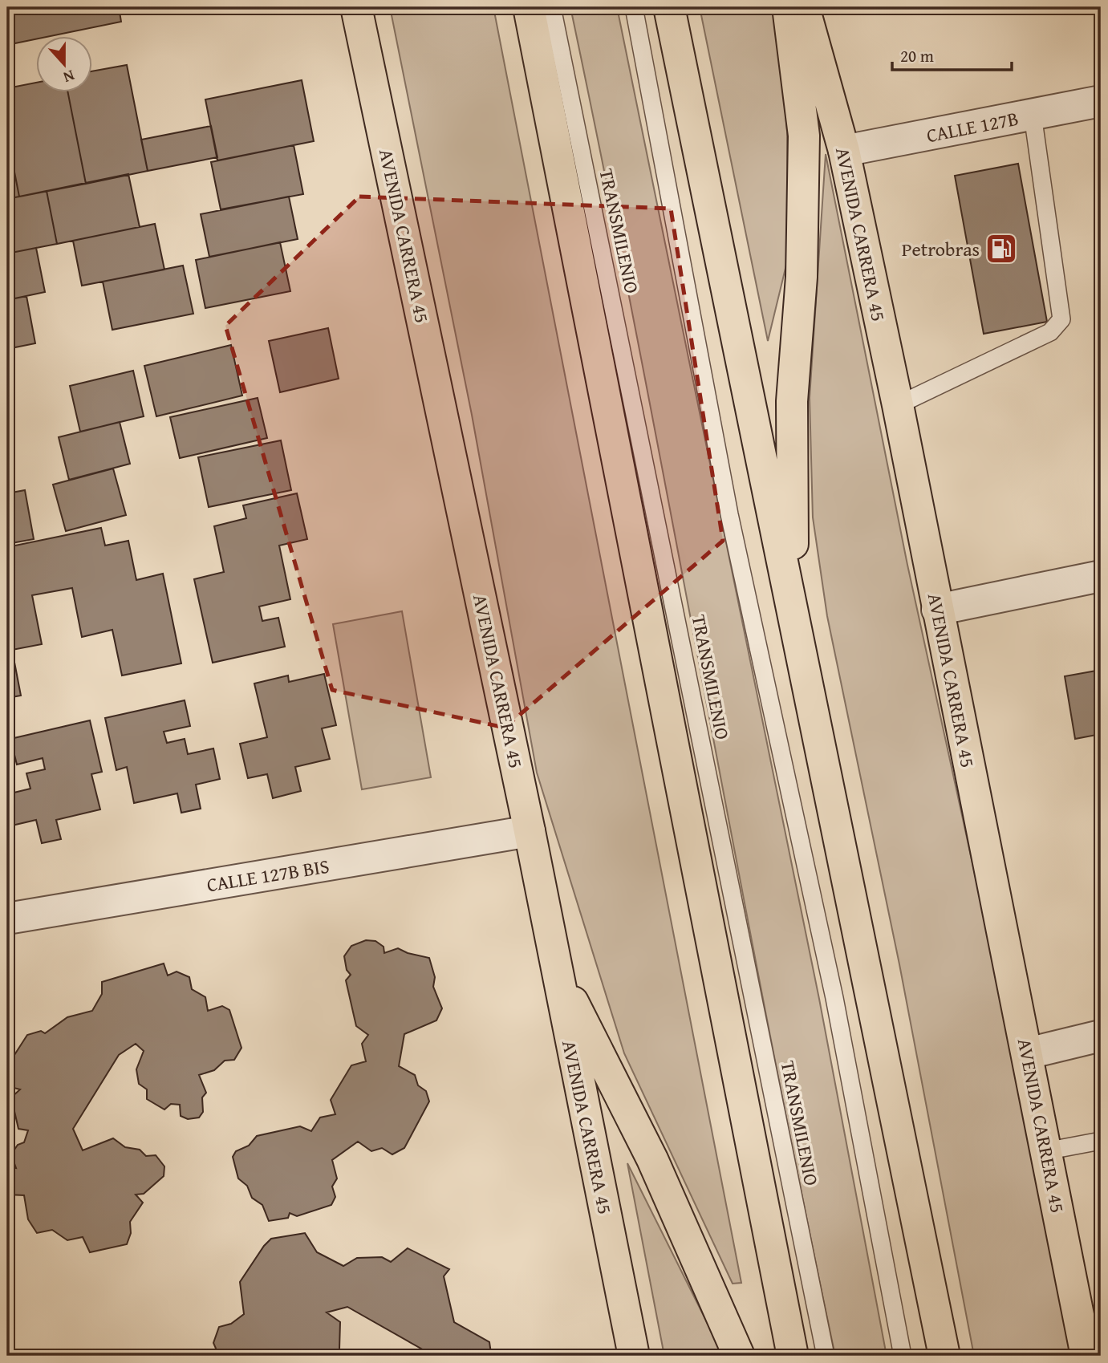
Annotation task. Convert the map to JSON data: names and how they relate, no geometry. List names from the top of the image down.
{
  "streets": {
    "highway": ["AVENIDA CARRERA 45"],
    "street": ["CALLE 127B", "CALLE 127B BIS"],
    "lane": ["TRANSMILENIO"]
  },
  "crossings": [
    ["CALLE 127B", "AVENIDA CARRERA 45"],
    ["AVENIDA CARRERA 45", "CALLE 127B BIS"]
  ],
  "places": {
    "fuel station": ["Petrobras"]
  },
  "scale_bar": "20 m",
  "north": "bottom"
}
